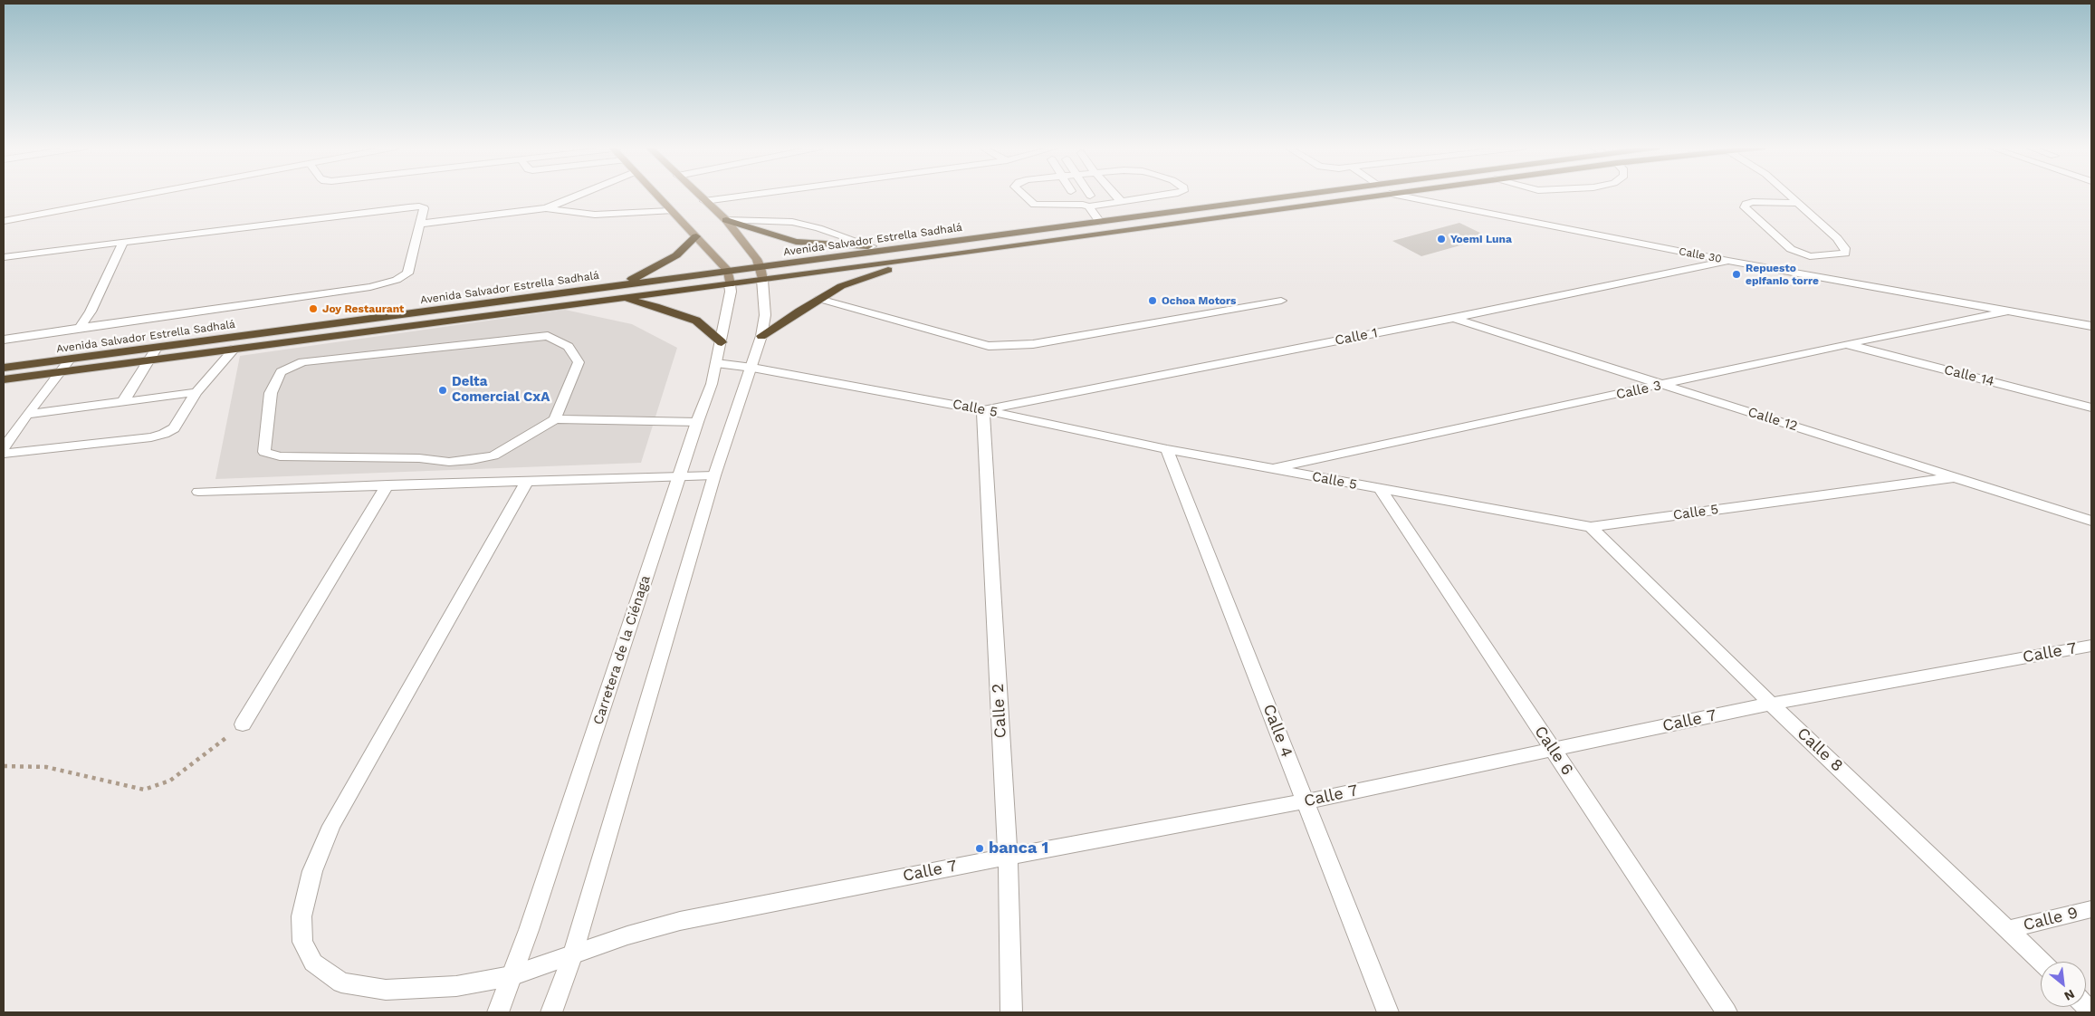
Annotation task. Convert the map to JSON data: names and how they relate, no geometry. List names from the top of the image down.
{
  "streets": {
    "highway": ["Avenida Salvador Estrella Sadhalá"],
    "street": [
      "Calle 30",
      "Calle 1",
      "Calle 14",
      "Calle 3",
      "Calle 5",
      "Calle 12",
      "Carretera de la Ciénaga",
      "Calle 7",
      "Calle 2",
      "Calle 4",
      "Calle 8",
      "Calle 6",
      "Calle 9"
    ]
  },
  "crossings": [
    ["Avenida Salvador Estrella Sadhalá", "Carretera de la Ciénaga"],
    ["Calle 30", "Calle 1"],
    ["Calle 30", "Calle 3"],
    ["Calle 1", "Calle 5"],
    ["Calle 1", "Calle 12"],
    ["Calle 1", "Calle 2"],
    ["Calle 14", "Calle 3"],
    ["Calle 3", "Calle 5"],
    ["Calle 3", "Calle 12"],
    ["Calle 5", "Calle 12"],
    ["Calle 5", "Carretera de la Ciénaga"],
    ["Calle 5", "Calle 2"],
    ["Calle 5", "Calle 4"],
    ["Calle 5", "Calle 8"],
    ["Calle 5", "Calle 6"],
    ["Carretera de la Ciénaga", "Calle 7"],
    ["Calle 7", "Calle 2"],
    ["Calle 7", "Calle 4"],
    ["Calle 7", "Calle 8"],
    ["Calle 7", "Calle 6"],
    ["Calle 8", "Calle 9"]
  ],
  "places": [
    "Yoemi Luna",
    "Repuesto epifanio torre",
    "Ochoa Motors",
    "Joy Restaurant",
    "Delta Comercial CxA",
    "banca 1"
  ],
  "north": "bottom right"
}
